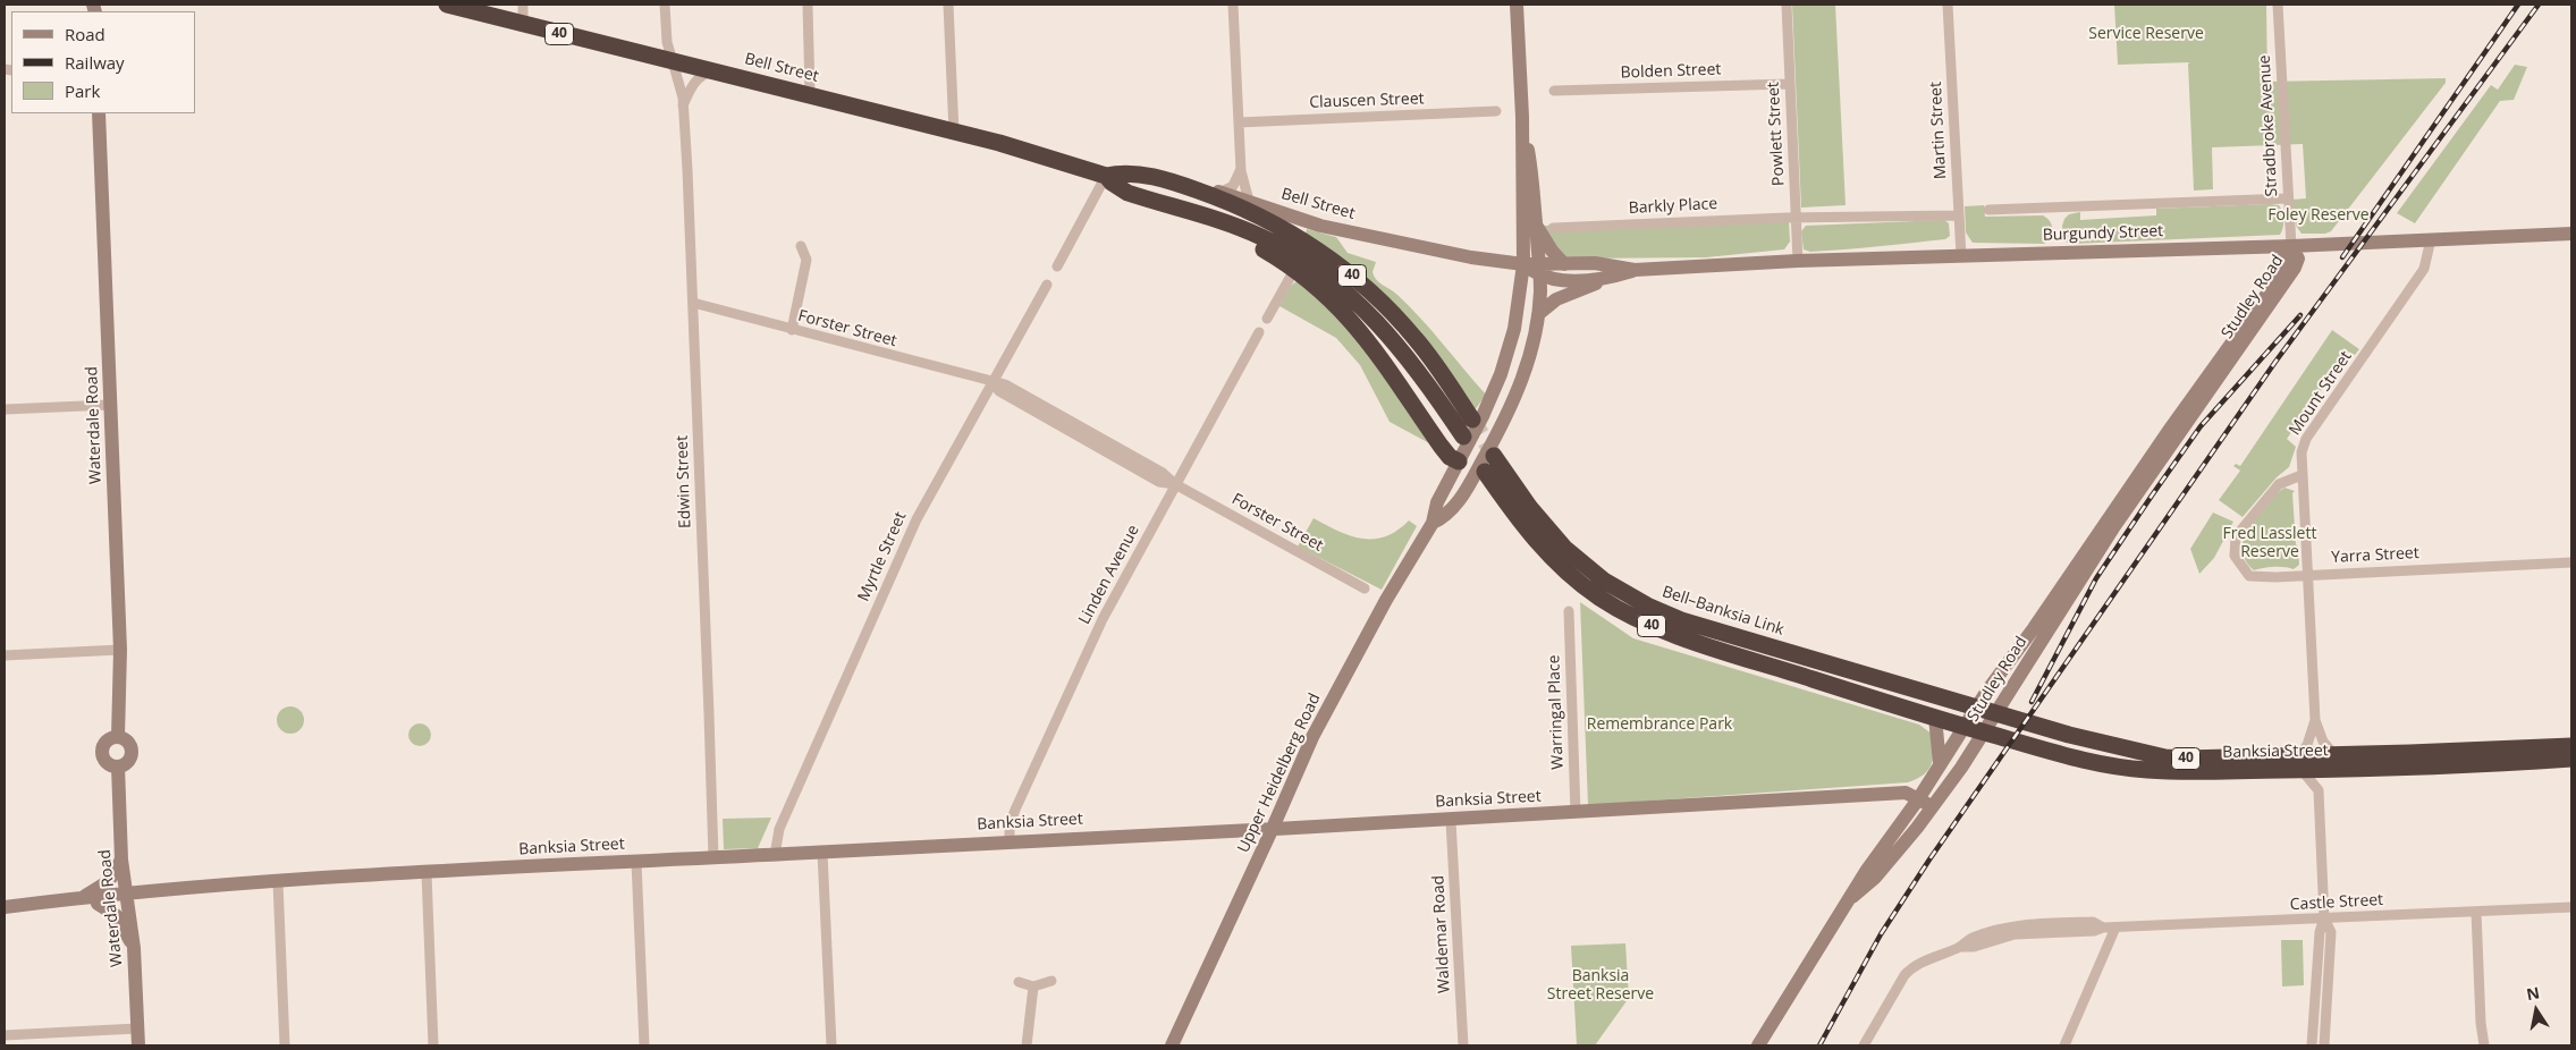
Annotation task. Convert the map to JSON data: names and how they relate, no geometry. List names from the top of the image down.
{
  "streets": {
    "highway": [
      "40",
      "Bell Street",
      "Bell–Banksia Link",
      "Banksia Street"
    ],
    "street": [
      "Bolden Street",
      "Clauscen Street",
      "Stradbroke Avenue",
      "Martin Street",
      "Powlett Street",
      "Barkly Place",
      "Burgundy Street",
      "Studley Road",
      "Forster Street",
      "Mount Street",
      "Waterdale Road",
      "Edwin Street",
      "Yarra Street",
      "Myrtle Street",
      "Linden Avenue",
      "Warringal Place",
      "Upper Heidelberg Road",
      "Castle Street",
      "Waldemar Road"
    ]
  },
  "crossings": [
    ["40", "Bell Street"],
    ["40", "Studley Road"],
    ["40", "Bell–Banksia Link"],
    ["40", "Banksia Street"],
    ["40", "Upper Heidelberg Road"],
    ["Bell Street", "Burgundy Street"],
    ["Bell Street", "Edwin Street"],
    ["Bell Street", "Upper Heidelberg Road"],
    ["Bolden Street", "Powlett Street"],
    ["Stradbroke Avenue", "Burgundy Street"],
    ["Stradbroke Avenue", "Studley Road"],
    ["Martin Street", "Burgundy Street"],
    ["Powlett Street", "Barkly Place"],
    ["Powlett Street", "Burgundy Street"],
    ["Burgundy Street", "Studley Road"],
    ["Burgundy Street", "Mount Street"],
    ["Burgundy Street", "Upper Heidelberg Road"],
    ["Studley Road", "Bell–Banksia Link"],
    ["Studley Road", "Banksia Street"],
    ["Forster Street", "Edwin Street"],
    ["Forster Street", "Myrtle Street"],
    ["Forster Street", "Linden Avenue"],
    ["Mount Street", "Yarra Street"],
    ["Mount Street", "Banksia Street"],
    ["Waterdale Road", "Banksia Street"],
    ["Edwin Street", "Banksia Street"],
    ["Myrtle Street", "Banksia Street"],
    ["Linden Avenue", "Banksia Street"],
    ["Bell–Banksia Link", "Banksia Street"],
    ["Bell–Banksia Link", "Upper Heidelberg Road"],
    ["Warringal Place", "Banksia Street"],
    ["Banksia Street", "Upper Heidelberg Road"],
    ["Banksia Street", "Waldemar Road"]
  ],
  "parks": [
    "Service Reserve",
    "Foley Reserve",
    "Fred Lasslett Reserve",
    "Remembrance Park",
    "Banksia Street Reserve"
  ],
  "legend": ["Road", "Railway", "Park"],
  "north": "top"
}
